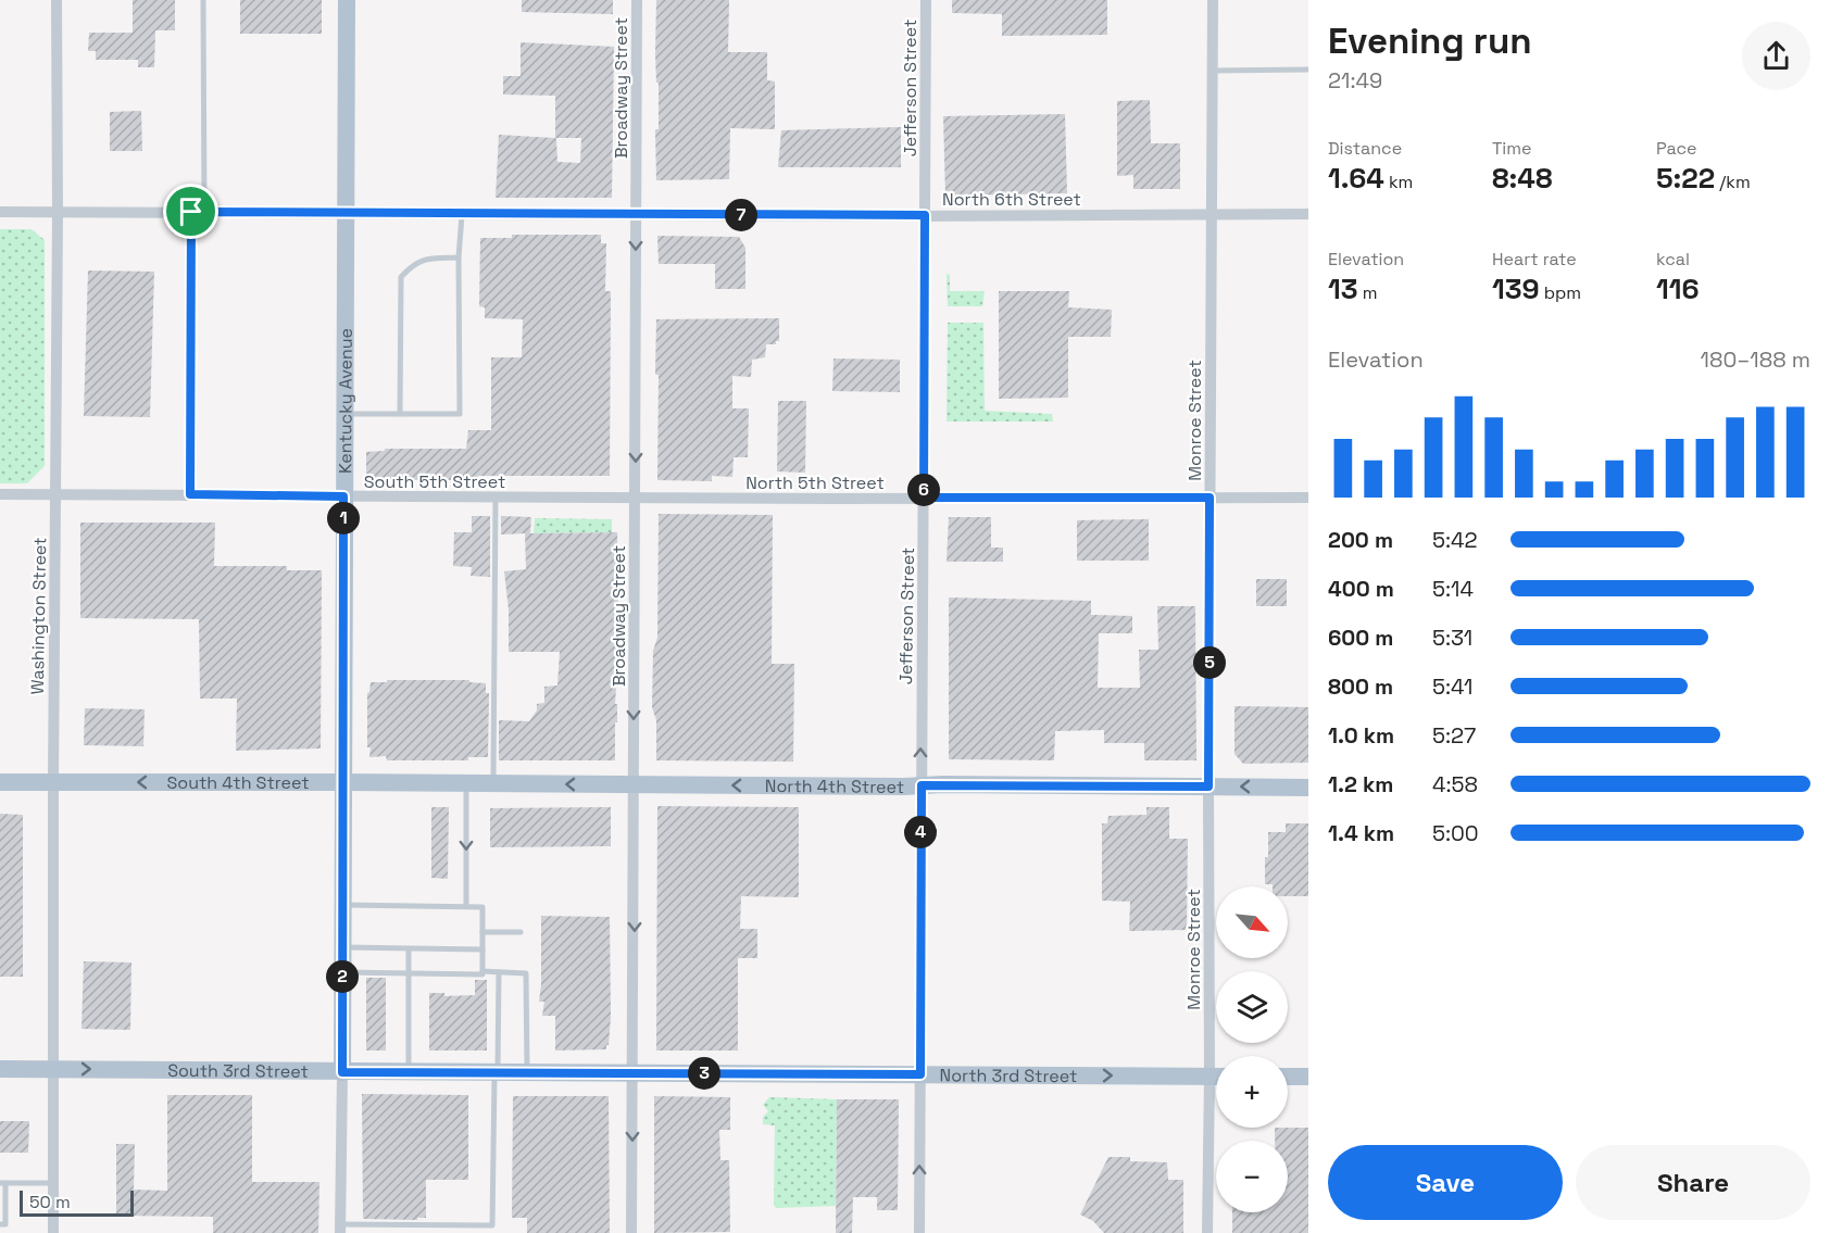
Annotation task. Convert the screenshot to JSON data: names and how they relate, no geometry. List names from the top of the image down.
{
  "streets": {
    "main road": [
      "Kentucky Avenue",
      "South 4th Street",
      "North 4th Street",
      "South 3rd Street",
      "North 3rd Street"
    ],
    "street": [
      "Broadway Street",
      "Jefferson Street",
      "North 6th Street",
      "Monroe Street",
      "South 5th Street",
      "North 5th Street",
      "Washington Street"
    ]
  },
  "crossings": [
    ["Broadway Street", "North 6th Street"],
    ["Broadway Street", "South 5th Street"],
    ["Broadway Street", "North 5th Street"],
    ["Broadway Street", "South 4th Street"],
    ["Broadway Street", "North 4th Street"],
    ["Broadway Street", "South 3rd Street"],
    ["Broadway Street", "North 3rd Street"],
    ["Jefferson Street", "North 6th Street"],
    ["Jefferson Street", "North 5th Street"],
    ["Jefferson Street", "North 4th Street"],
    ["Jefferson Street", "North 3rd Street"],
    ["North 6th Street", "Kentucky Avenue"],
    ["North 6th Street", "Monroe Street"],
    ["North 6th Street", "Washington Street"],
    ["Kentucky Avenue", "South 5th Street"],
    ["Kentucky Avenue", "South 4th Street"],
    ["Kentucky Avenue", "South 3rd Street"],
    ["Monroe Street", "North 5th Street"],
    ["Monroe Street", "North 4th Street"],
    ["South 5th Street", "North 5th Street"],
    ["South 5th Street", "Washington Street"],
    ["Washington Street", "South 4th Street"],
    ["Washington Street", "South 3rd Street"],
    ["South 4th Street", "North 4th Street"],
    ["South 3rd Street", "North 3rd Street"]
  ],
  "one_way": [
    "Broadway Street",
    "Jefferson Street",
    "South 4th Street",
    "North 4th Street",
    "South 3rd Street",
    "North 3rd Street"
  ],
  "scale_bar": "50 m",
  "north": "bottom right",
  "page": {
    "heading": ["Evening run", "21:49"],
    "stats": [
      ["Distance", "1.64 km"],
      ["Time", "8:48"],
      ["Pace", "5:22 /km"],
      ["Elevation", "13 m"],
      ["Heart rate", "139 bpm"],
      ["kcal", "116"]
    ],
    "pins": [
      "7",
      "6",
      "1",
      "5",
      "4",
      "2",
      "3"
    ],
    "chart": ["Elevation", "180–188 m"],
    "list": [
      {
        "name": "200 m",
        "note": "5:42"
      },
      {
        "name": "400 m",
        "note": "5:14"
      },
      {
        "name": "600 m",
        "note": "5:31"
      },
      {
        "name": "800 m",
        "note": "5:41"
      },
      {
        "name": "1.0 km",
        "note": "5:27"
      },
      {
        "name": "1.2 km",
        "note": "4:58"
      },
      {
        "name": "1.4 km",
        "note": "5:00"
      }
    ],
    "map_buttons": ["+", "−"],
    "buttons": ["Save", "Share"],
    "scale": "50 m"
  }
}
